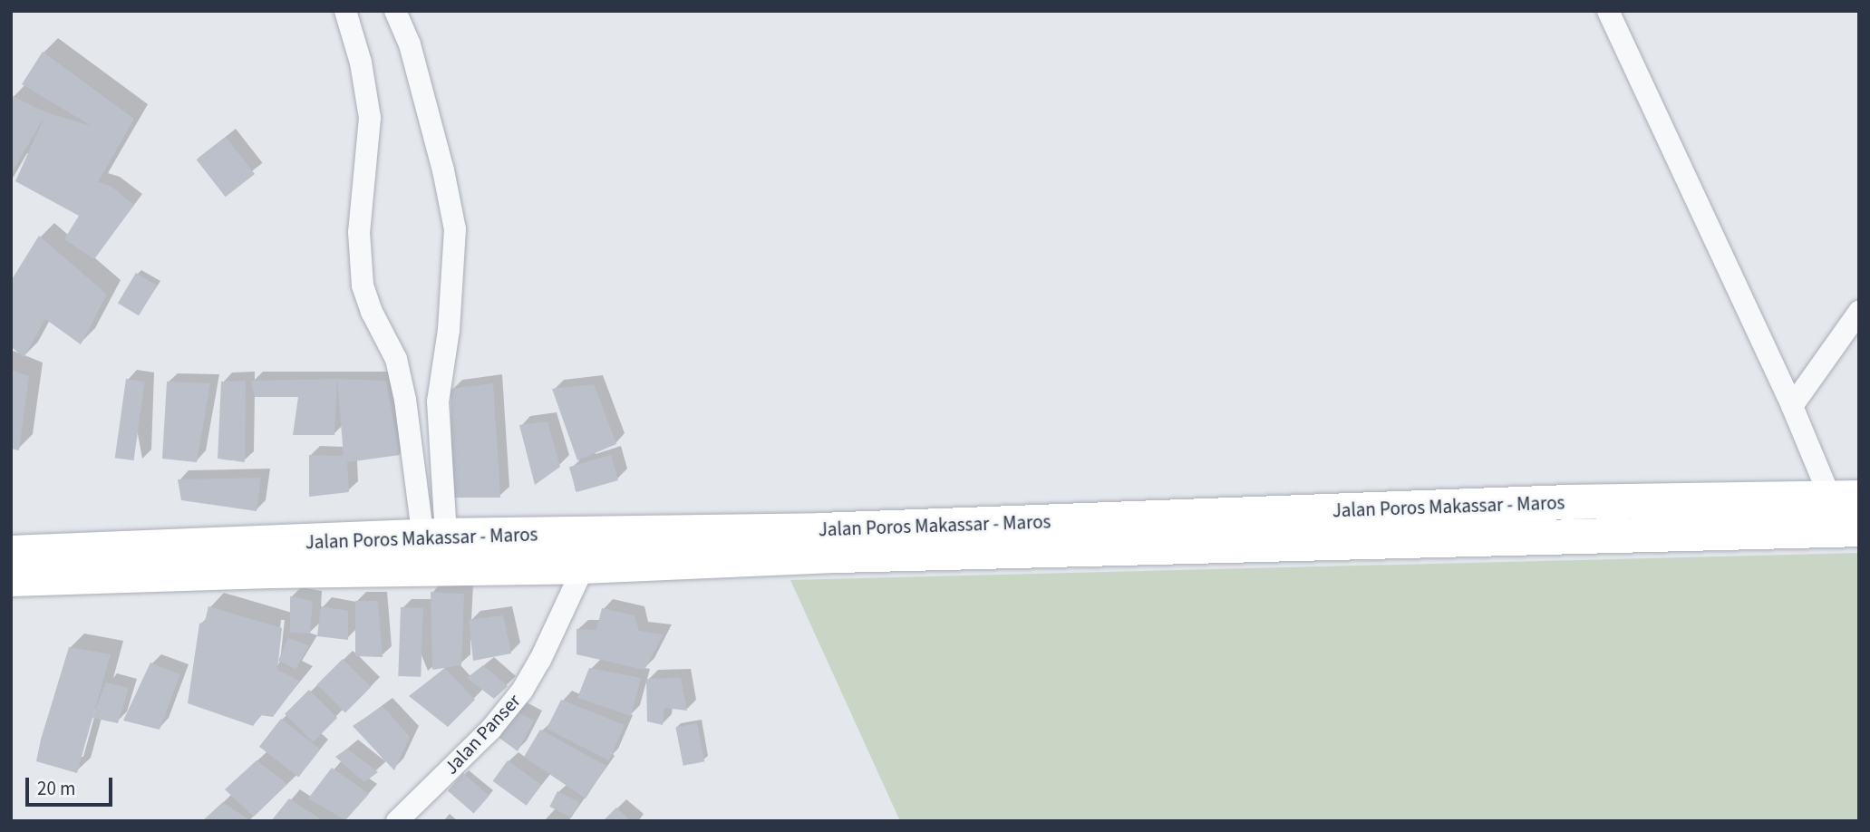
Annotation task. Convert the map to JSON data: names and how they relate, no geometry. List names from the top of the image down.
{
  "streets": {
    "highway": ["Jalan Poros Makassar - Maros"],
    "street": ["Jalan Panser"]
  },
  "crossings": [
    ["Jalan Poros Makassar - Maros", "Jalan Panser"]
  ],
  "scale_bar": "20 m"
}
